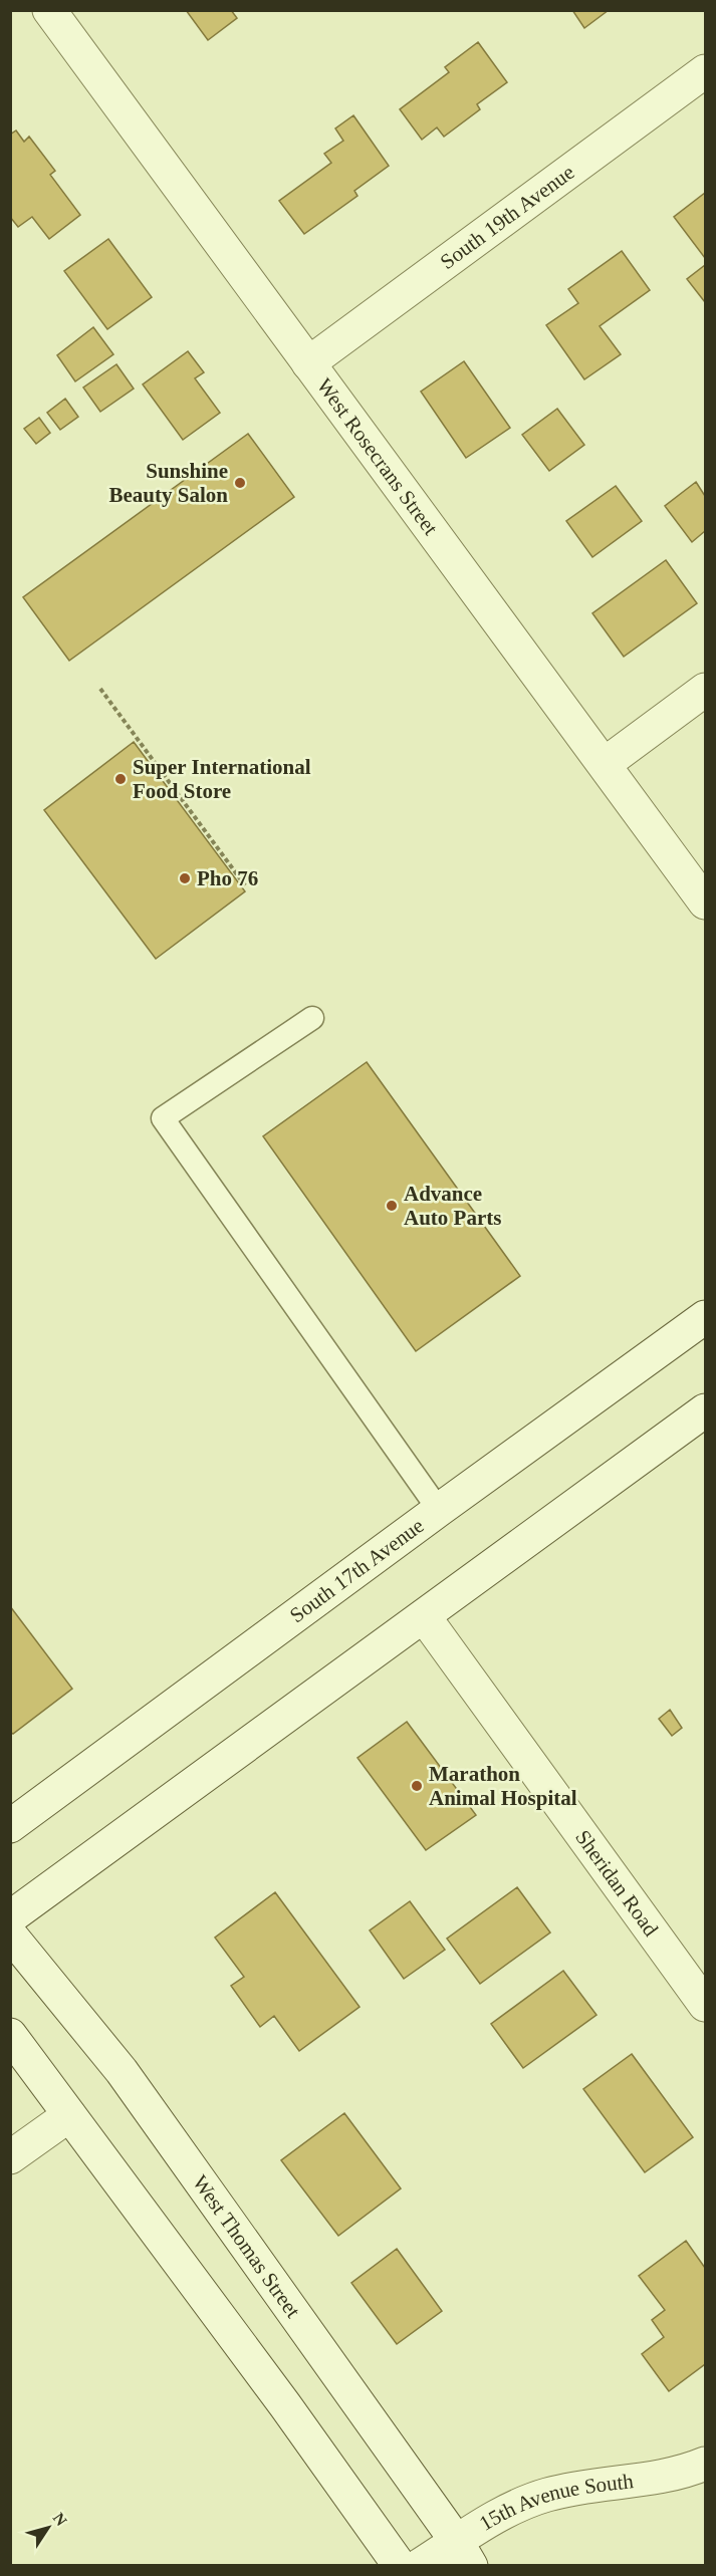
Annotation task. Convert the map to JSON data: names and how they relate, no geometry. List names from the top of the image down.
{
  "streets": {
    "main road": [
      "South 19th Avenue",
      "West Rosecrans Street",
      "South 17th Avenue",
      "Sheridan Road",
      "West Thomas Street",
      "15th Avenue South"
    ]
  },
  "crossings": [
    ["South 19th Avenue", "West Rosecrans Street"],
    ["West Thomas Street", "15th Avenue South"]
  ],
  "places": [
    "Sunshine Beauty Salon",
    "Super International Food Store",
    "Pho 76",
    "Advance Auto Parts",
    "Marathon Animal Hospital"
  ],
  "north": "top right"
}
